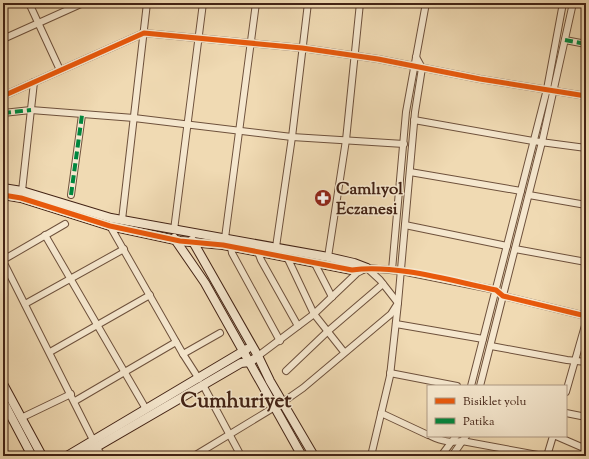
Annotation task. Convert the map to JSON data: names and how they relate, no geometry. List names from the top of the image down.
{
  "districts": ["Cumhuriyet"],
  "places": {
    "pharmacy": ["Camlıyol Eczanesi"]
  },
  "legend": ["Bisiklet yolu", "Patika"]
}
